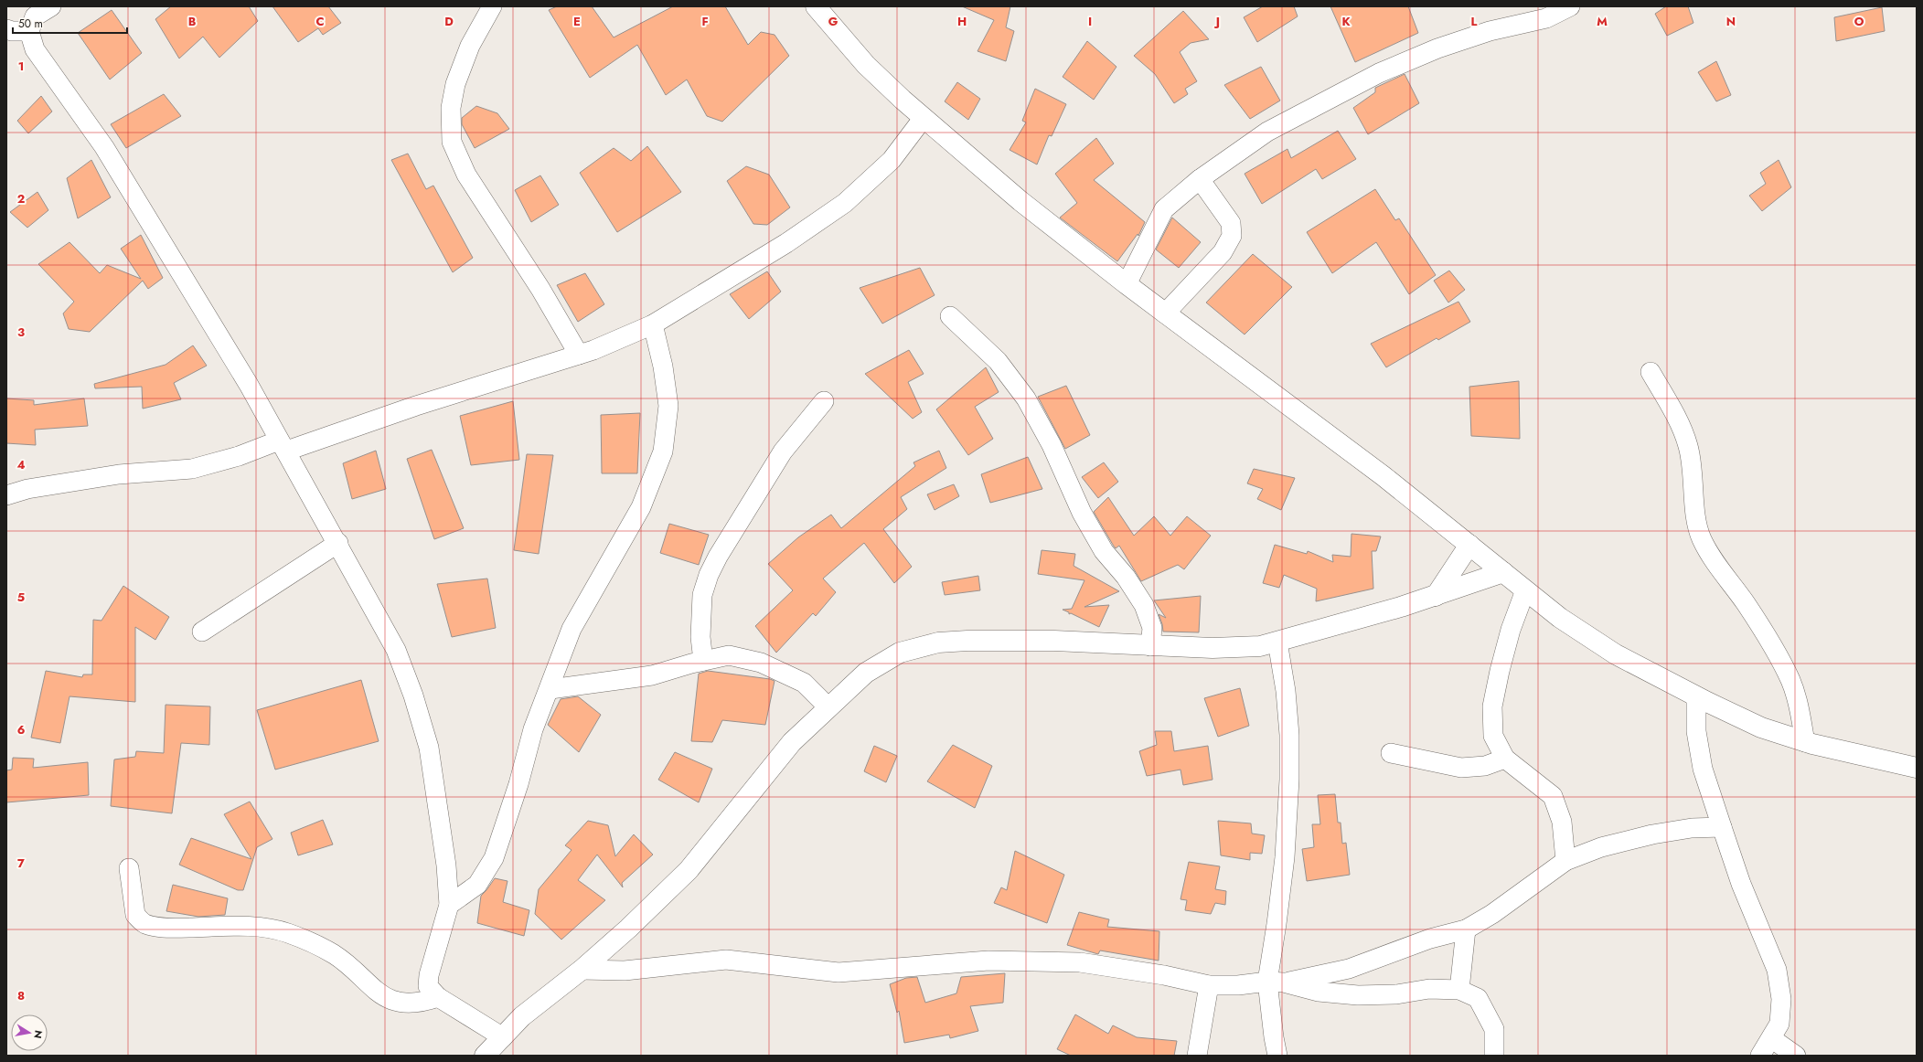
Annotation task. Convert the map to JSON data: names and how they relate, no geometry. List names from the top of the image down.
{
  "scale_bar": "50 m",
  "north": "right",
  "grid": {
    "columns": [
      "B",
      "C",
      "D",
      "E",
      "F",
      "G",
      "H",
      "I",
      "J",
      "K",
      "L",
      "M",
      "N",
      "O"
    ],
    "rows": [
      "1",
      "2",
      "3",
      "4",
      "5",
      "6",
      "7",
      "8"
    ]
  }
}
